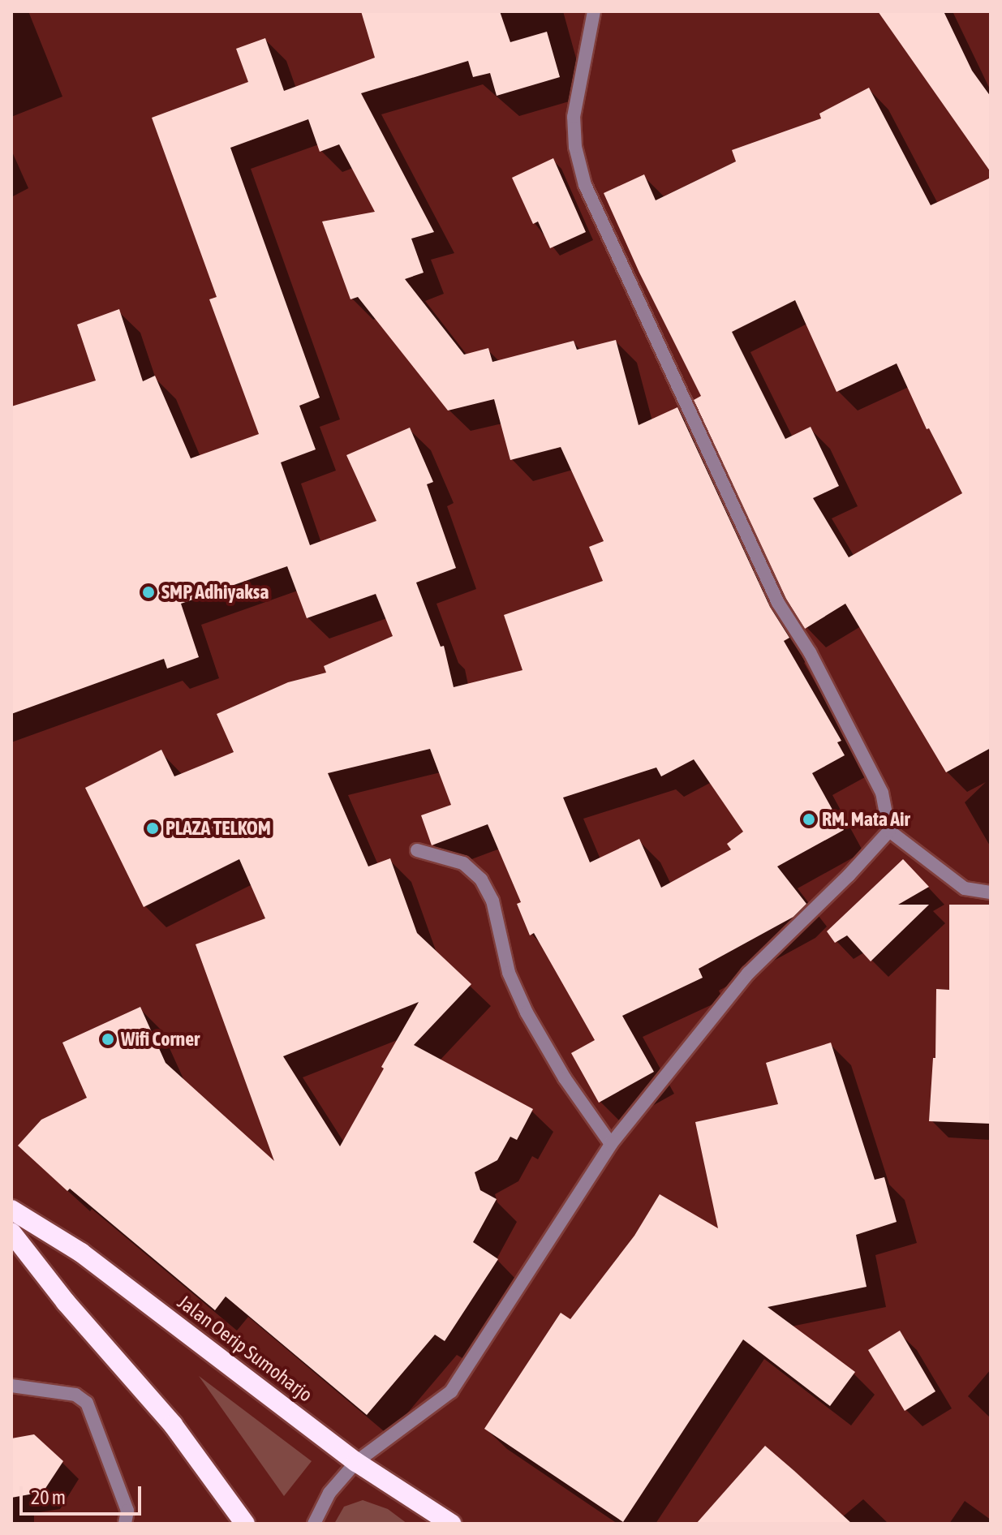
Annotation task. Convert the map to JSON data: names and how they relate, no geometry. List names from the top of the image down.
{
  "streets": {
    "highway": ["Jalan Oerip Sumoharjo"]
  },
  "places": [
    "SMP Adhiyaksa",
    "RM. Mata Air",
    "PLAZA TELKOM",
    "Wifi Corner"
  ],
  "scale_bar": "20 m"
}
